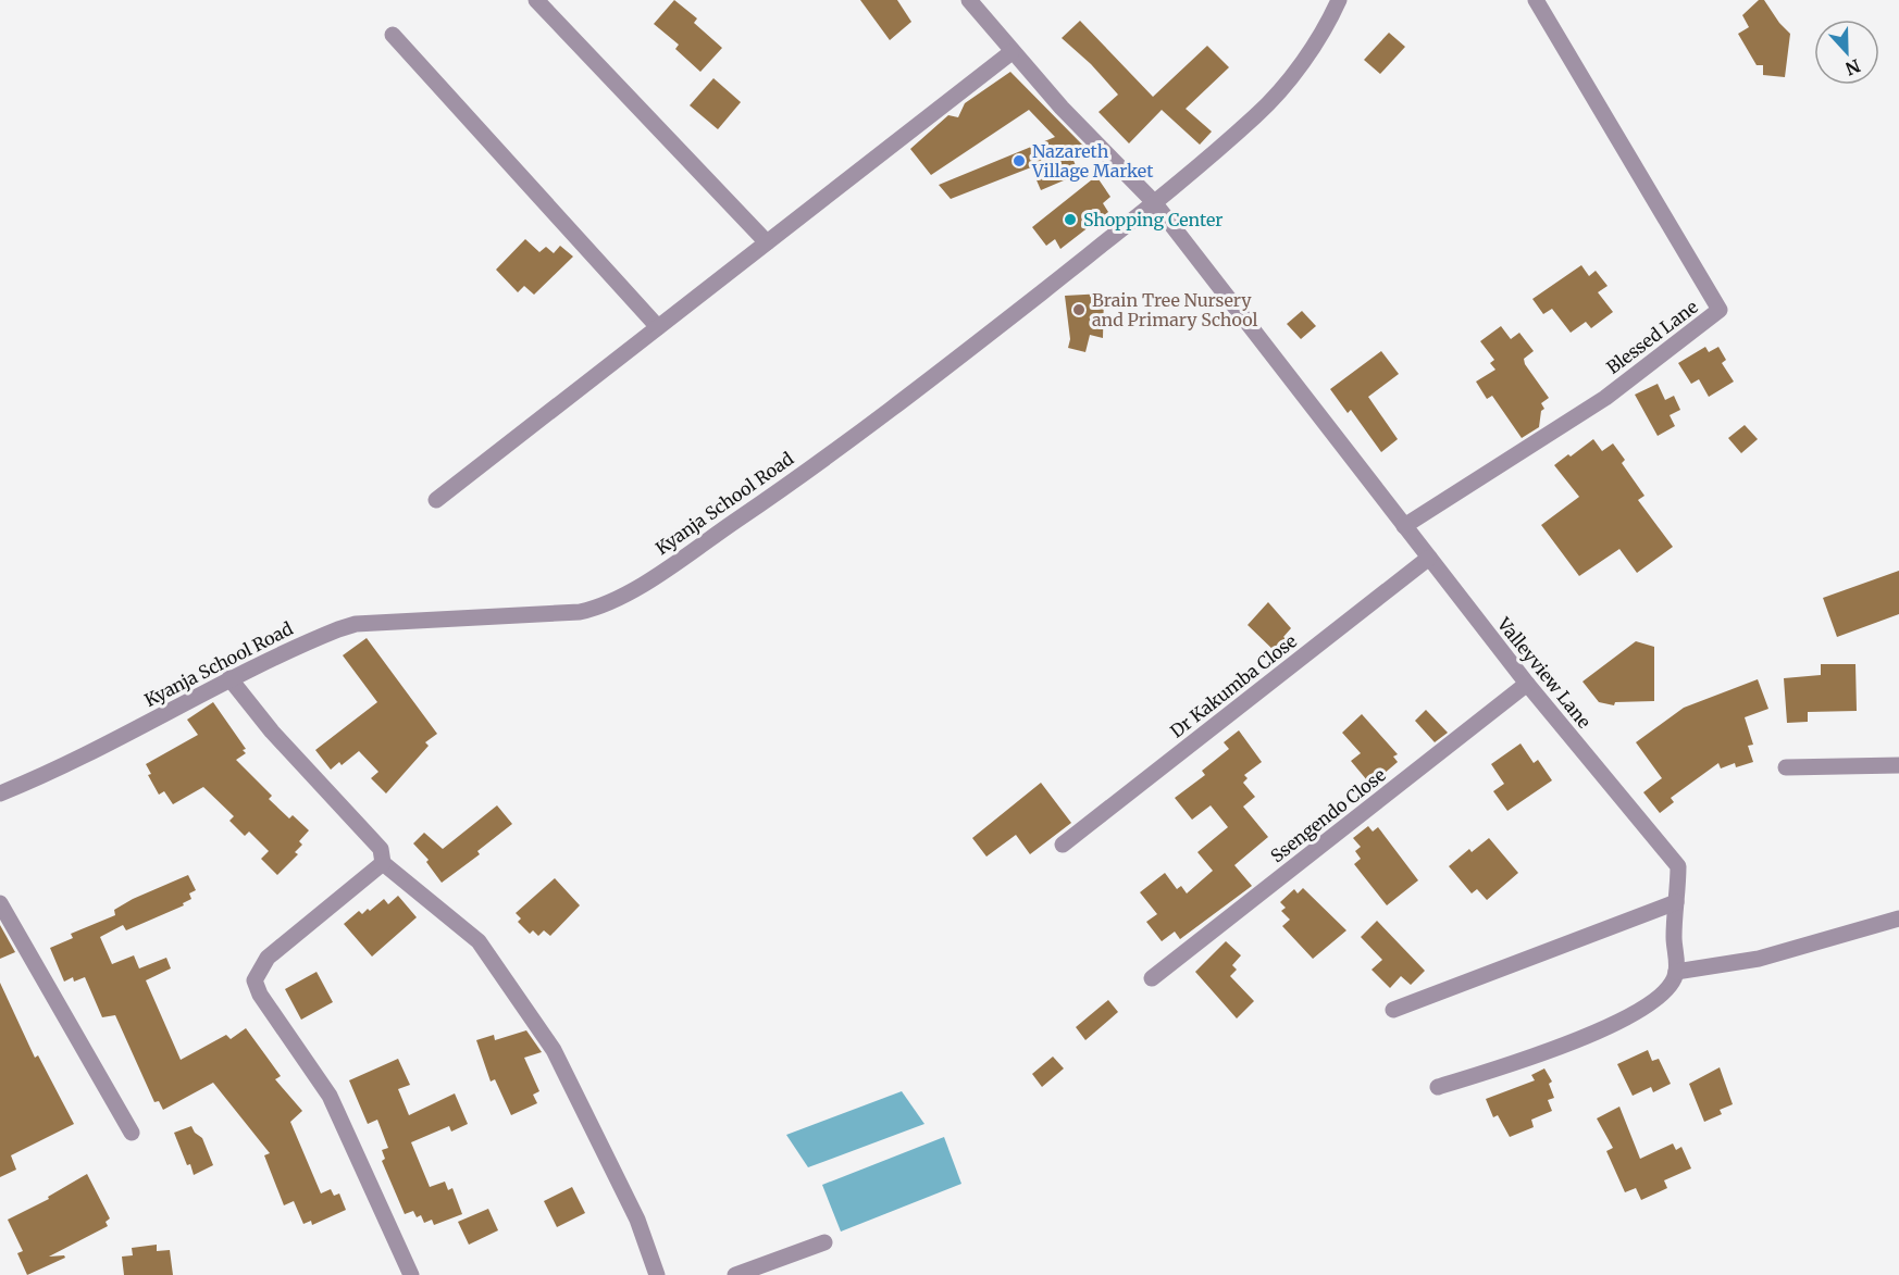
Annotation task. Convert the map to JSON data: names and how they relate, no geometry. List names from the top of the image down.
{
  "streets": {
    "street": [
      "Blessed Lane",
      "Kyanja School Road",
      "Valleyview Lane",
      "Dr Kakumba Close",
      "Ssengendo Close"
    ]
  },
  "crossings": [
    ["Blessed Lane", "Valleyview Lane"],
    ["Kyanja School Road", "Valleyview Lane"],
    ["Valleyview Lane", "Dr Kakumba Close"],
    ["Valleyview Lane", "Ssengendo Close"]
  ],
  "places": ["Nazareth Village Market", "Shopping Center", "Brain Tree Nursery and Primary School"],
  "north": "bottom"
}
